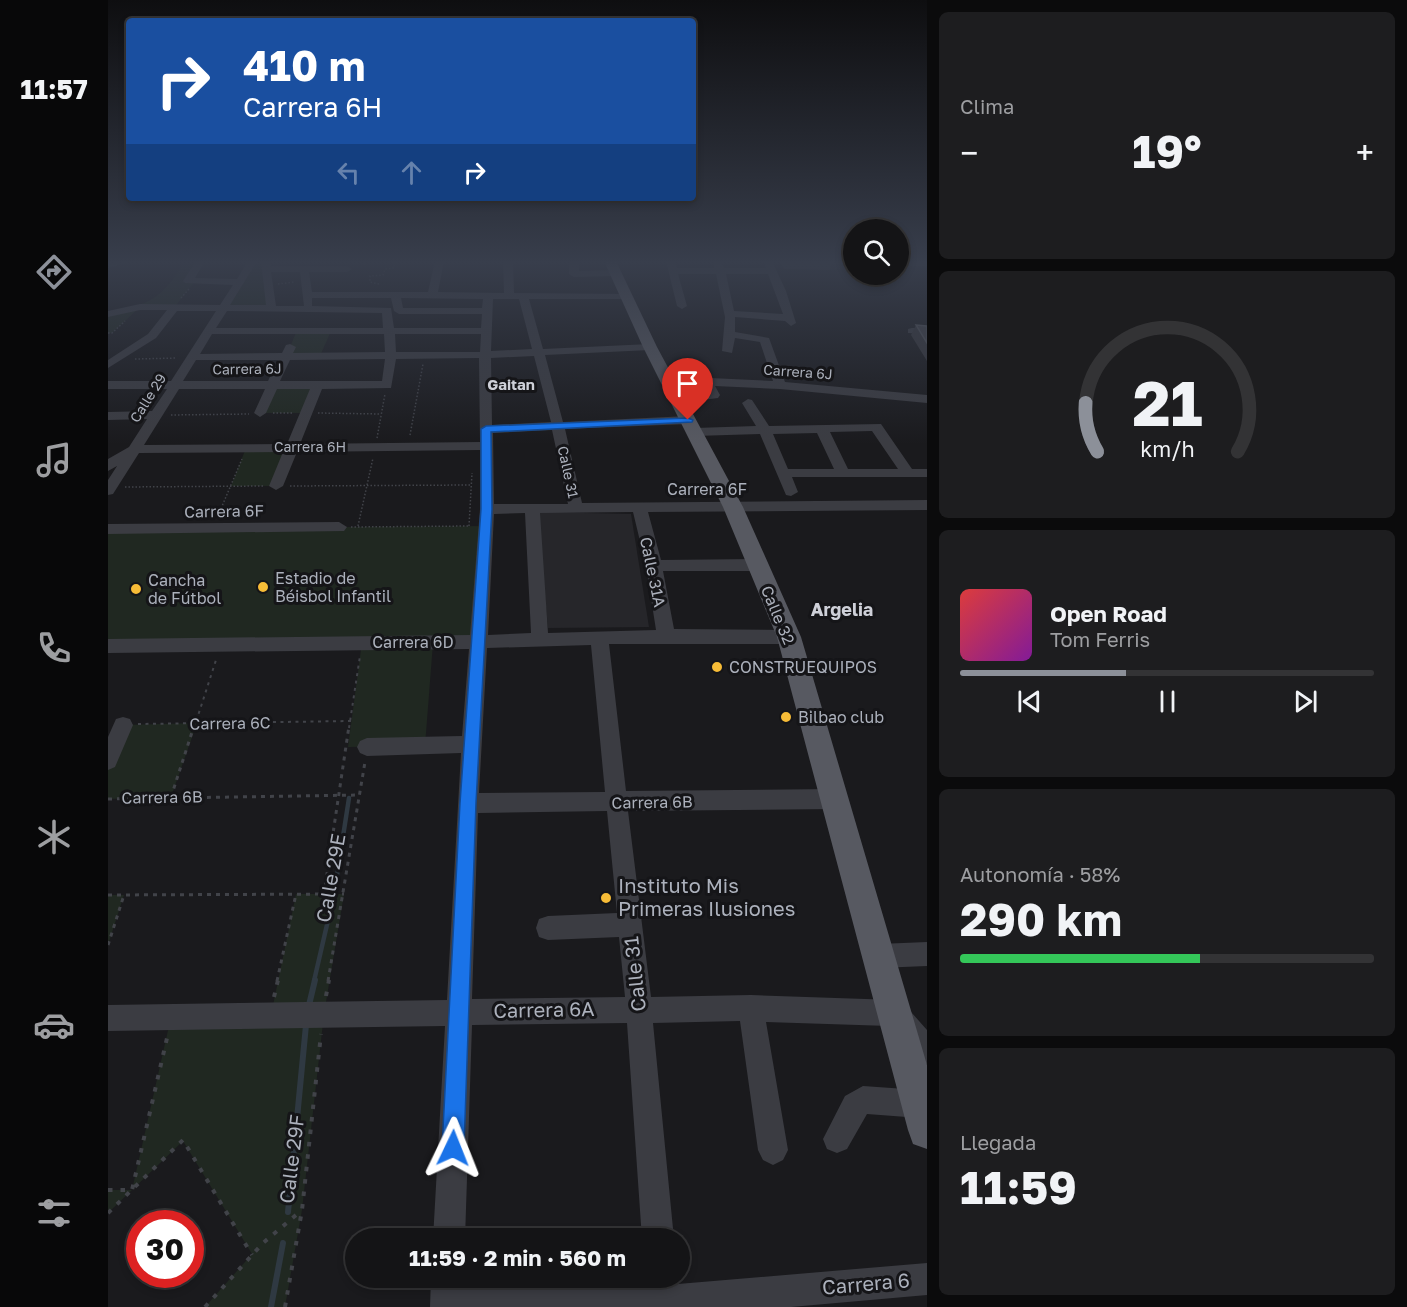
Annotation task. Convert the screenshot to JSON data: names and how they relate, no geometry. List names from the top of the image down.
{
  "streets": {
    "main road": ["Calle 32"],
    "street": [
      "Carrera 6J",
      "Calle 29",
      "Carrera 6H",
      "Calle 31",
      "Carrera 6F",
      "Calle 31A",
      "Carrera 6D",
      "Carrera 6B",
      "Carrera 6A",
      "Carrera 6"
    ],
    "path": ["Carrera 6C", "Calle 29E", "Calle 29F"]
  },
  "crossings": [
    ["Carrera 6J", "Calle 29"],
    ["Carrera 6J", "Carrera 6H"],
    ["Carrera 6J", "Calle 32"],
    ["Calle 29", "Carrera 6H"],
    ["Carrera 6H", "Calle 31"],
    ["Carrera 6H", "Calle 32"],
    ["Calle 31", "Carrera 6F"],
    ["Calle 31", "Carrera 6D"],
    ["Calle 31", "Carrera 6B"],
    ["Calle 31", "Carrera 6A"],
    ["Carrera 6F", "Calle 31A"],
    ["Carrera 6F", "Calle 32"],
    ["Calle 31A", "Carrera 6D"],
    ["Calle 32", "Carrera 6D"],
    ["Calle 32", "Carrera 6B"],
    ["Calle 32", "Carrera 6A"],
    ["Carrera 6B", "Calle 29E"],
    ["Calle 29E", "Carrera 6A"],
    ["Calle 29E", "Calle 29F"],
    ["Carrera 6A", "Calle 29F"]
  ],
  "districts": ["Gaitan", "Argelia"],
  "places": [
    "Estadio de Béisbol Infantil",
    "Cancha de Fútbol",
    "CONSTRUEQUIPOS",
    "Bilbao club",
    "Instituto Mis Primeras Ilusiones"
  ],
  "page": {
    "tabs": "11:57",
    "tile": [
      "Clima",
      ["Autonomía · 58%", "290 km"],
      ["Llegada", "11:59"]
    ],
    "turn": ["410 m", "Carrera 6H"],
    "heat": ["−", "19°", "+"],
    "song": ["Open Road", "Tom Ferris"],
    "limit": "30",
    "trip": "11:59 · 2 min · 560 m",
    "gauge": ["21", "km/h"]
  }
}
